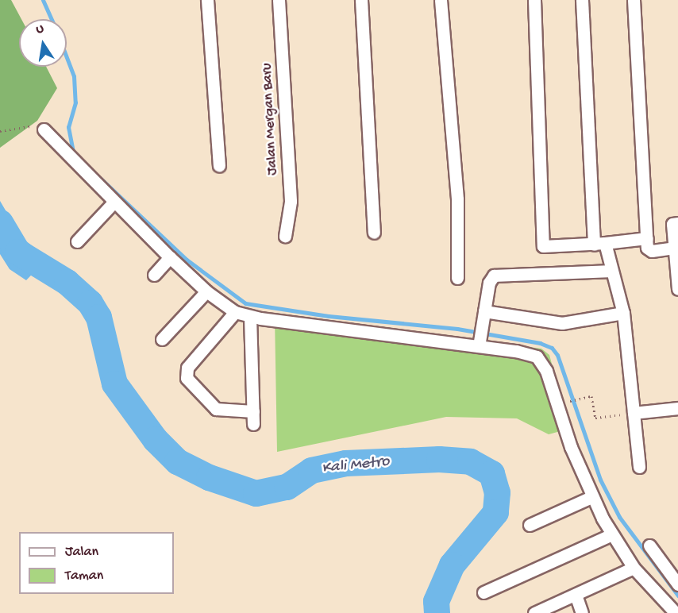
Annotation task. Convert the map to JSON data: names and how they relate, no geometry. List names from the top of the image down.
{
  "streets": {
    "street": ["Jalan Mergan Baru"]
  },
  "water": ["Kali Metro"],
  "legend": ["Jalan", "Taman"],
  "north": "top"
}
